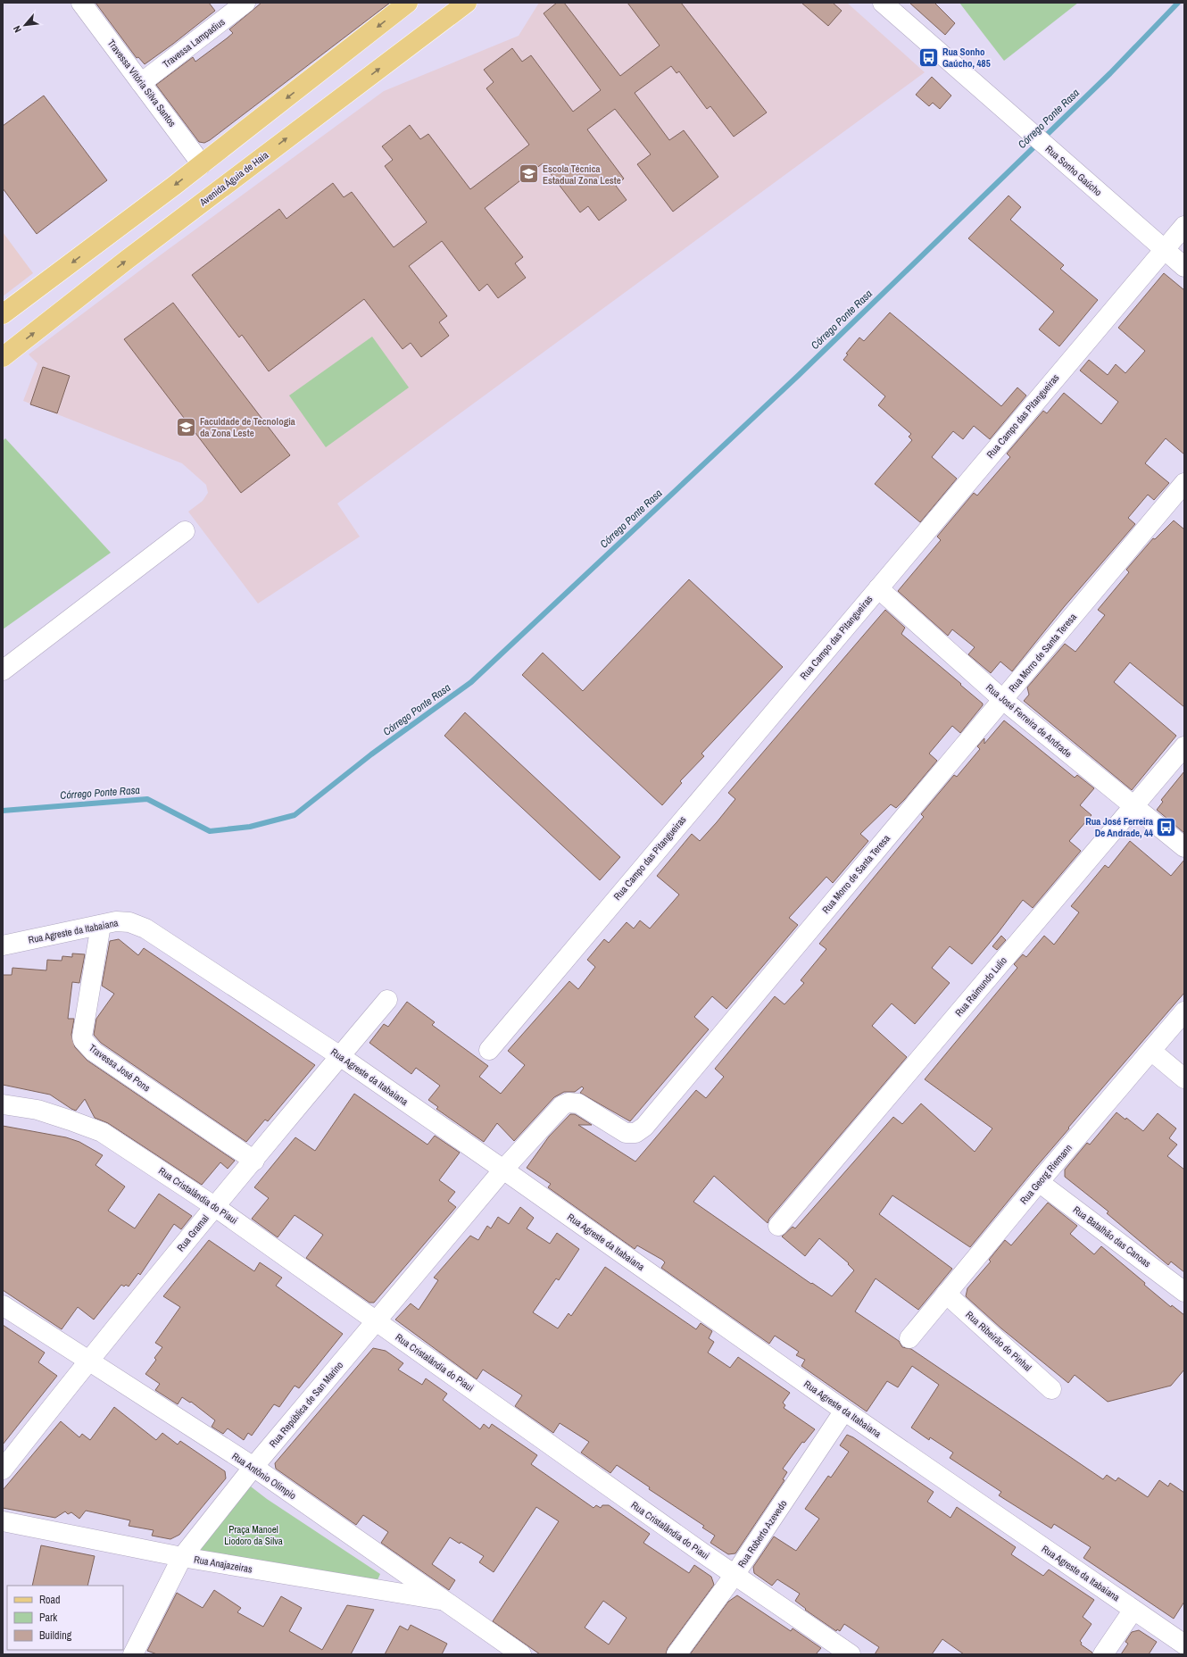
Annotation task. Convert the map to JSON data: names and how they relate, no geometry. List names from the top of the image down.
{
  "streets": {
    "main road": ["Avenida Águia de Haia"],
    "street": [
      "Travessa Lampadius",
      "Travessa Vitória Silva Santos",
      "Rua Sonho Gaúcho",
      "Rua Campo das Pitangueiras",
      "Rua Morro de Santa Teresa",
      "Rua José Ferreira de Andrade",
      "Rua Agreste da Itabaiana",
      "Rua Raimundo Lulio",
      "Travessa José Pons",
      "Rua Georg Riemann",
      "Rua Cristalândia do Piaui",
      "Rua Gramal",
      "Rua Batalhão das Canoas",
      "Rua Ribeirão do Pinhal",
      "Rua República de San Marino",
      "Rua Antônio Olímpio",
      "Rua Roberto Azevedo",
      "Rua Anajazeiras"
    ]
  },
  "crossings": [
    ["Travessa Lampadius", "Travessa Vitória Silva Santos"],
    ["Rua Sonho Gaúcho", "Rua Campo das Pitangueiras"],
    ["Rua Campo das Pitangueiras", "Rua José Ferreira de Andrade"],
    ["Rua Morro de Santa Teresa", "Rua José Ferreira de Andrade"],
    ["Rua Morro de Santa Teresa", "Rua Agreste da Itabaiana"],
    ["Rua Morro de Santa Teresa", "Rua República de San Marino"],
    ["Rua José Ferreira de Andrade", "Rua Raimundo Lulio"],
    ["Rua Agreste da Itabaiana", "Travessa José Pons"],
    ["Rua Agreste da Itabaiana", "Rua Gramal"],
    ["Rua Agreste da Itabaiana", "Rua República de San Marino"],
    ["Rua Agreste da Itabaiana", "Rua Roberto Azevedo"],
    ["Travessa José Pons", "Rua Gramal"],
    ["Rua Georg Riemann", "Rua Batalhão das Canoas"],
    ["Rua Georg Riemann", "Rua Ribeirão do Pinhal"],
    ["Rua Cristalândia do Piaui", "Rua Gramal"],
    ["Rua Cristalândia do Piaui", "Rua República de San Marino"],
    ["Rua Cristalândia do Piaui", "Rua Roberto Azevedo"],
    ["Rua Gramal", "Rua Antônio Olímpio"],
    ["Rua República de San Marino", "Rua Antônio Olímpio"],
    ["Rua República de San Marino", "Rua Anajazeiras"],
    ["Rua Antônio Olímpio", "Rua Anajazeiras"]
  ],
  "water": ["Córrego Ponte Rasa"],
  "parks": ["Praça Manoel Liodoro da Silva"],
  "places": {
    "bus stop": ["Rua Sonho Gaúcho, 485", "Rua José Ferreira De Andrade, 44"],
    "school or university": ["Escola Técnica Estadual Zona Leste", "Faculdade de Tecnologia da Zona Leste"]
  },
  "legend": ["Road", "Park", "Building"],
  "north": "bottom left"
}
